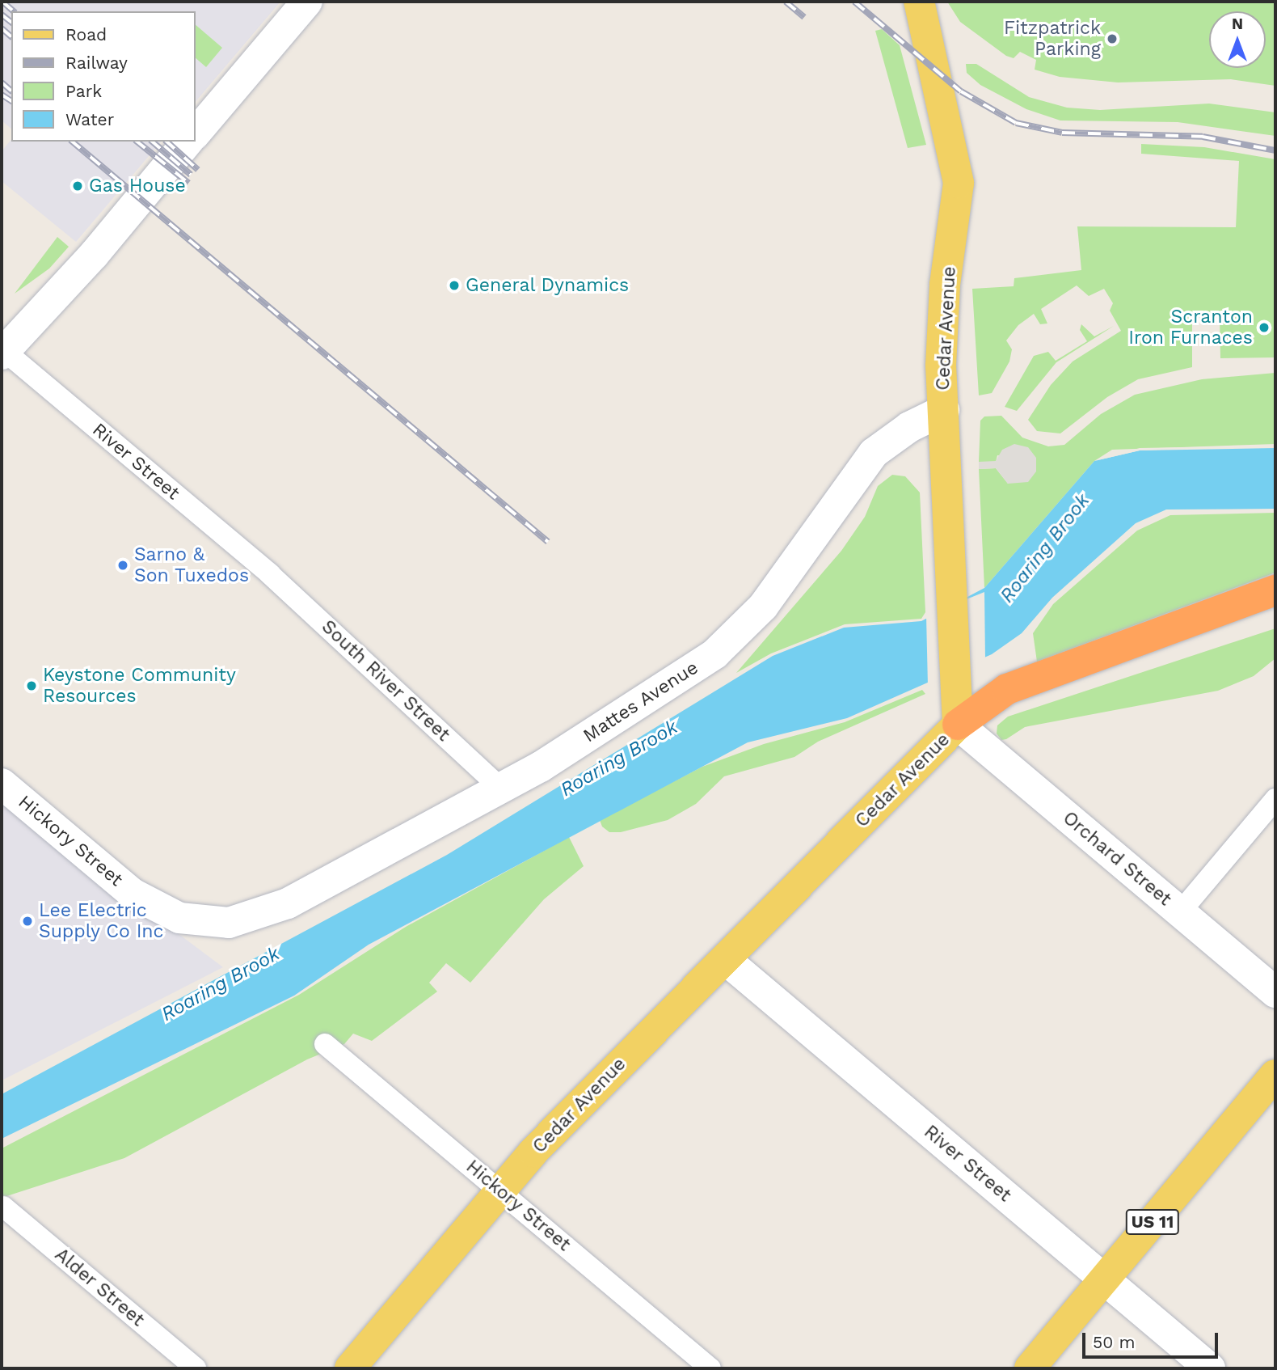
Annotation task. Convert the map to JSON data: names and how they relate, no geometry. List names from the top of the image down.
{
  "streets": {
    "main road": ["Cedar Avenue", "US 11"],
    "street": [
      "River Street",
      "South River Street",
      "Mattes Avenue",
      "Hickory Street",
      "Orchard Street",
      "Alder Street"
    ]
  },
  "crossings": [
    ["Cedar Avenue", "River Street"],
    ["Cedar Avenue", "Mattes Avenue"],
    ["Cedar Avenue", "Hickory Street"],
    ["Cedar Avenue", "Orchard Street"],
    ["River Street", "South River Street"],
    ["River Street", "US 11"],
    ["South River Street", "Mattes Avenue"],
    ["Mattes Avenue", "Hickory Street"]
  ],
  "water": ["Roaring Brook"],
  "places": [
    "Fitzpatrick Parking",
    "Gas House",
    "General Dynamics",
    "Scranton Iron Furnaces",
    "Sarno & Son Tuxedos",
    "Keystone Community Resources",
    "Lee Electric Supply Co Inc"
  ],
  "legend": [
    "Road",
    "Railway",
    "Park",
    "Water"
  ],
  "scale_bar": "50 m",
  "north": "top"
}
